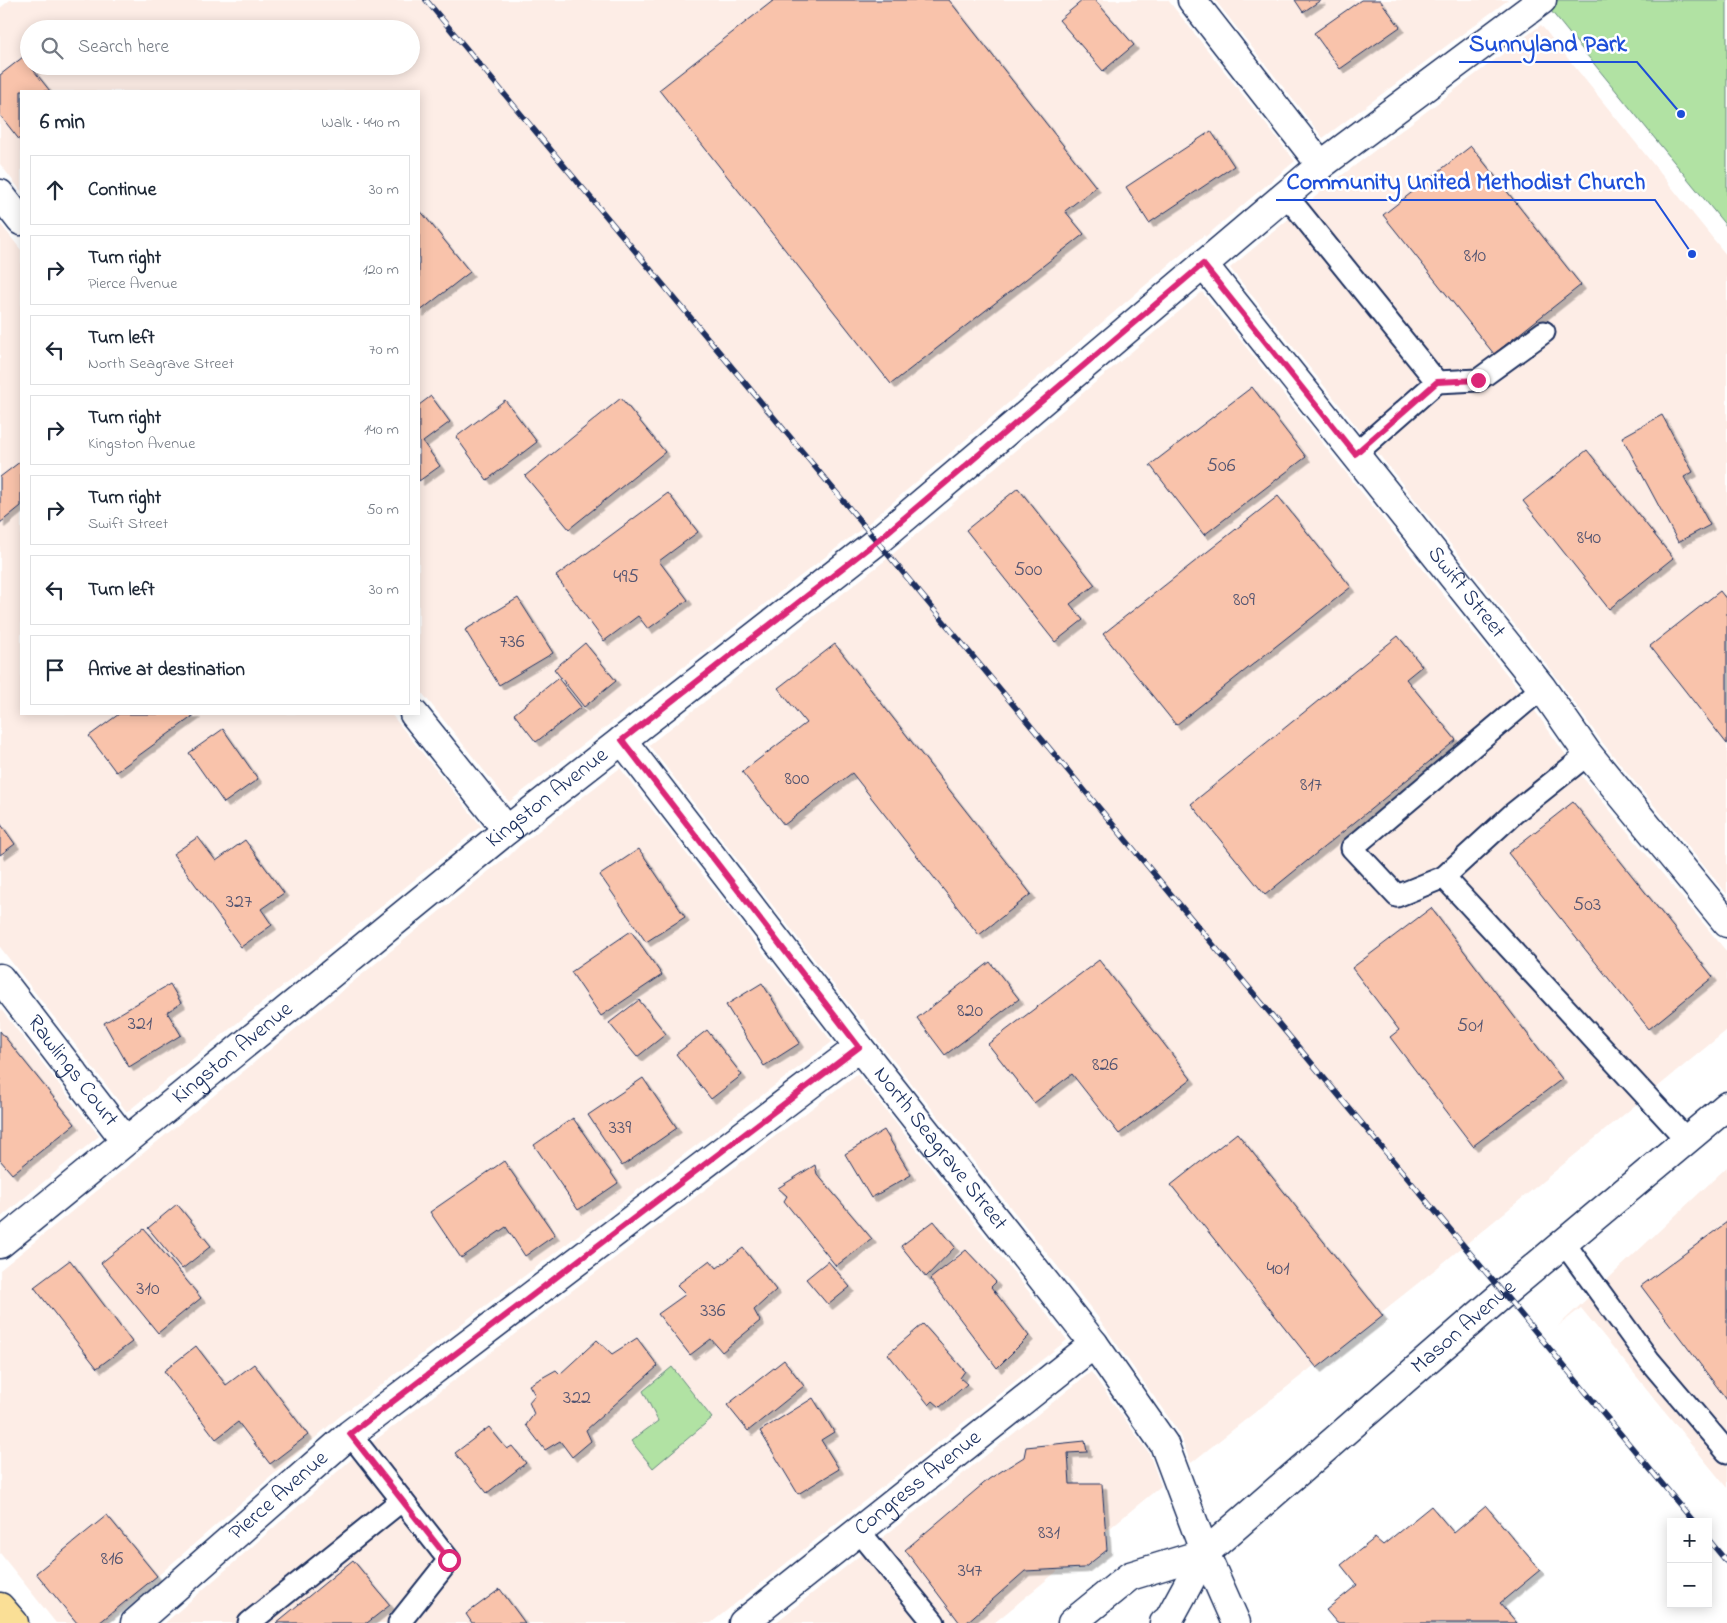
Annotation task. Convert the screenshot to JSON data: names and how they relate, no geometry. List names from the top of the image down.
{
  "streets": {
    "street": [
      "Swift Street",
      "Kingston Avenue",
      "Rawlings Court",
      "North Seagrave Street",
      "Mason Avenue",
      "Congress Avenue",
      "Pierce Avenue"
    ]
  },
  "crossings": [
    ["Swift Street", "Kingston Avenue"],
    ["Kingston Avenue", "Rawlings Court"],
    ["Kingston Avenue", "North Seagrave Street"],
    ["North Seagrave Street", "Mason Avenue"],
    ["North Seagrave Street", "Congress Avenue"],
    ["North Seagrave Street", "Pierce Avenue"]
  ],
  "places": ["Sunnyland Park", "Community United Methodist Church"],
  "house_numbers": [
    "810",
    "506",
    "840",
    "500",
    "495",
    "809",
    "736",
    "800",
    "817",
    "327",
    "503",
    "820",
    "321",
    "501",
    "826",
    "339",
    "401",
    "310",
    "336",
    "322",
    "831",
    "816",
    "347"
  ],
  "page": {
    "search": "Search here",
    "heading": ["6 min", "Walk · 440 m"],
    "list": [
      ["Continue", "30 m"],
      ["Turn right", "Pierce Avenue", "120 m"],
      ["Turn left", "North Seagrave Street", "70 m"],
      ["Turn right", "Kingston Avenue", "140 m"],
      ["Turn right", "Swift Street", "50 m"],
      ["Turn left", "30 m"],
      "Arrive at destination"
    ],
    "map_buttons": ["+", "−"]
  }
}
